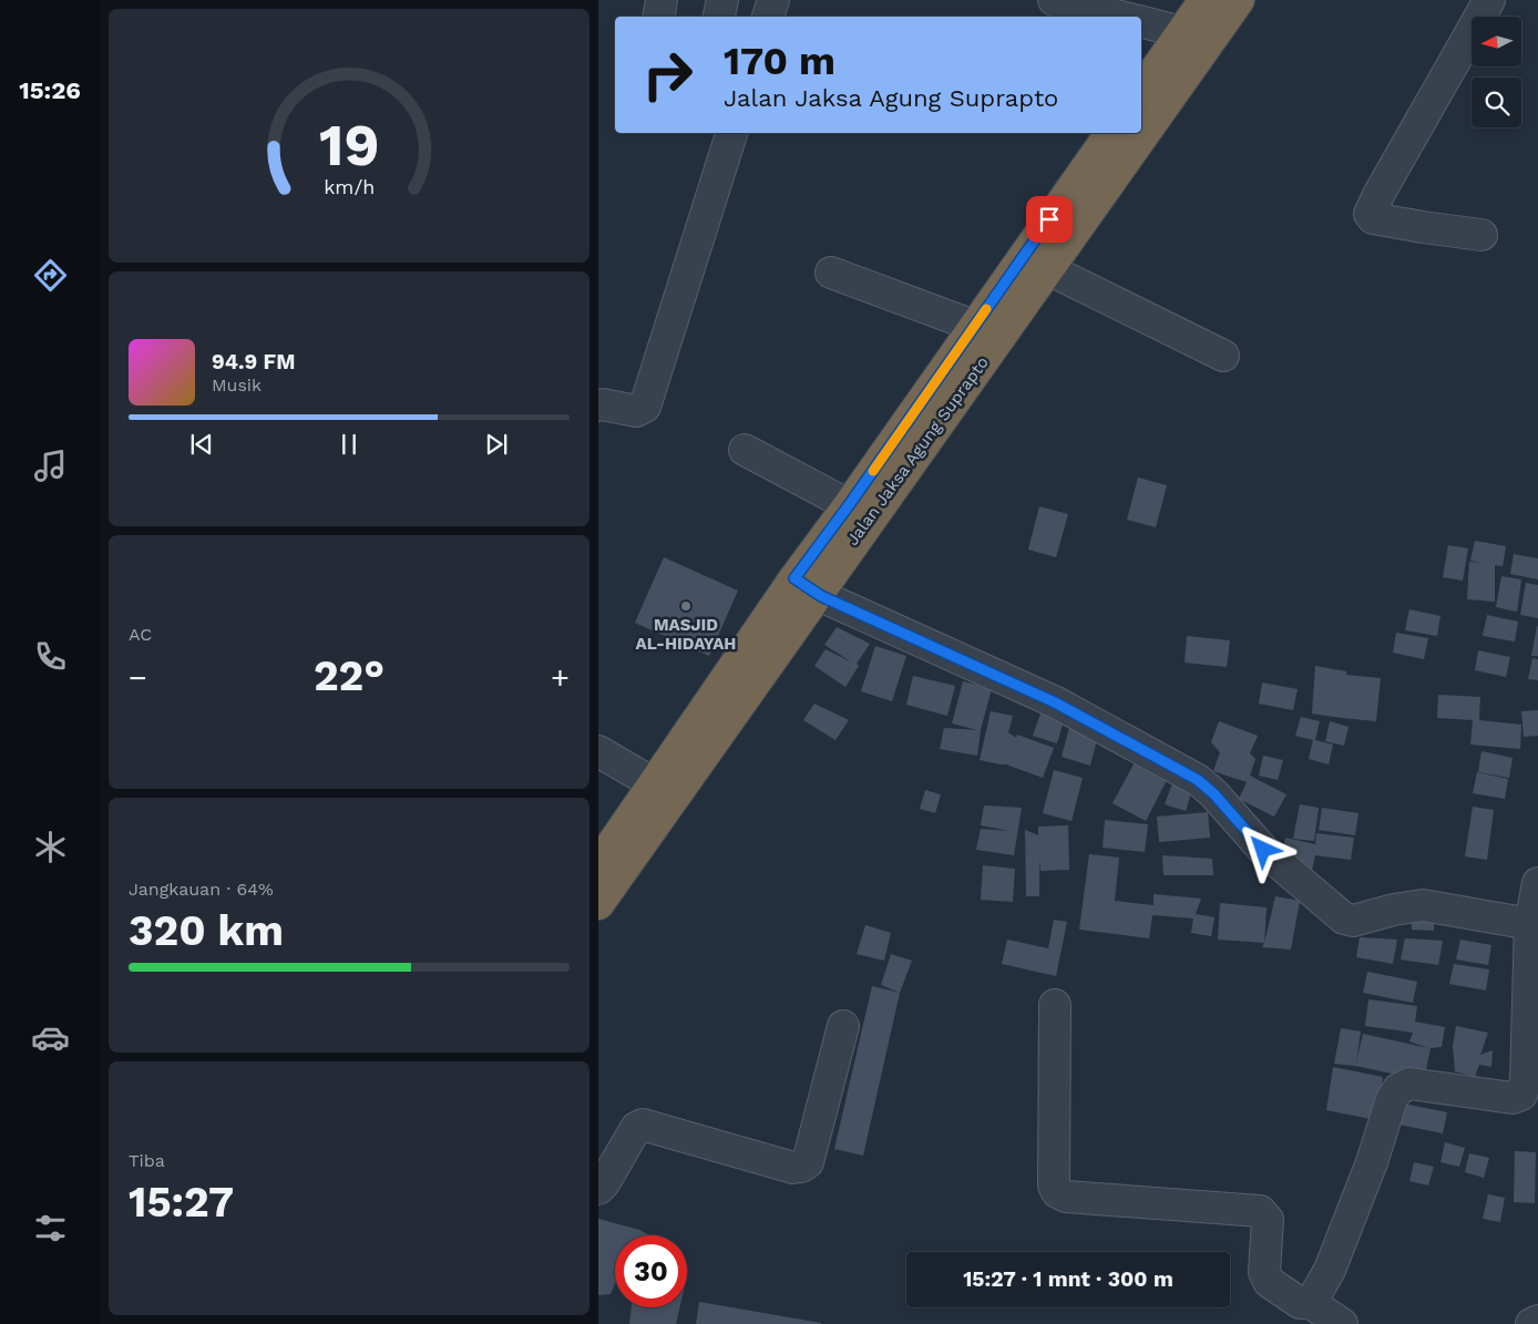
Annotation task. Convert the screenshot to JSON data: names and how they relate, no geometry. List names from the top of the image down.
{
  "streets": {
    "highway": ["Jalan Jaksa Agung Suprapto"]
  },
  "places": ["MASJID AL-HIDAYAH"],
  "north": "left",
  "page": {
    "tabs": "15:26",
    "turn": ["170 m", "Jalan Jaksa Agung Suprapto"],
    "song": ["94.9 FM", "Musik"],
    "tile": [
      "AC",
      ["Jangkauan · 64%", "320 km"],
      ["Tiba", "15:27"]
    ],
    "heat": ["−", "22°", "+"],
    "limit": "30",
    "trip": "15:27 · 1 mnt · 300 m",
    "gauge": ["19", "km/h"]
  }
}
